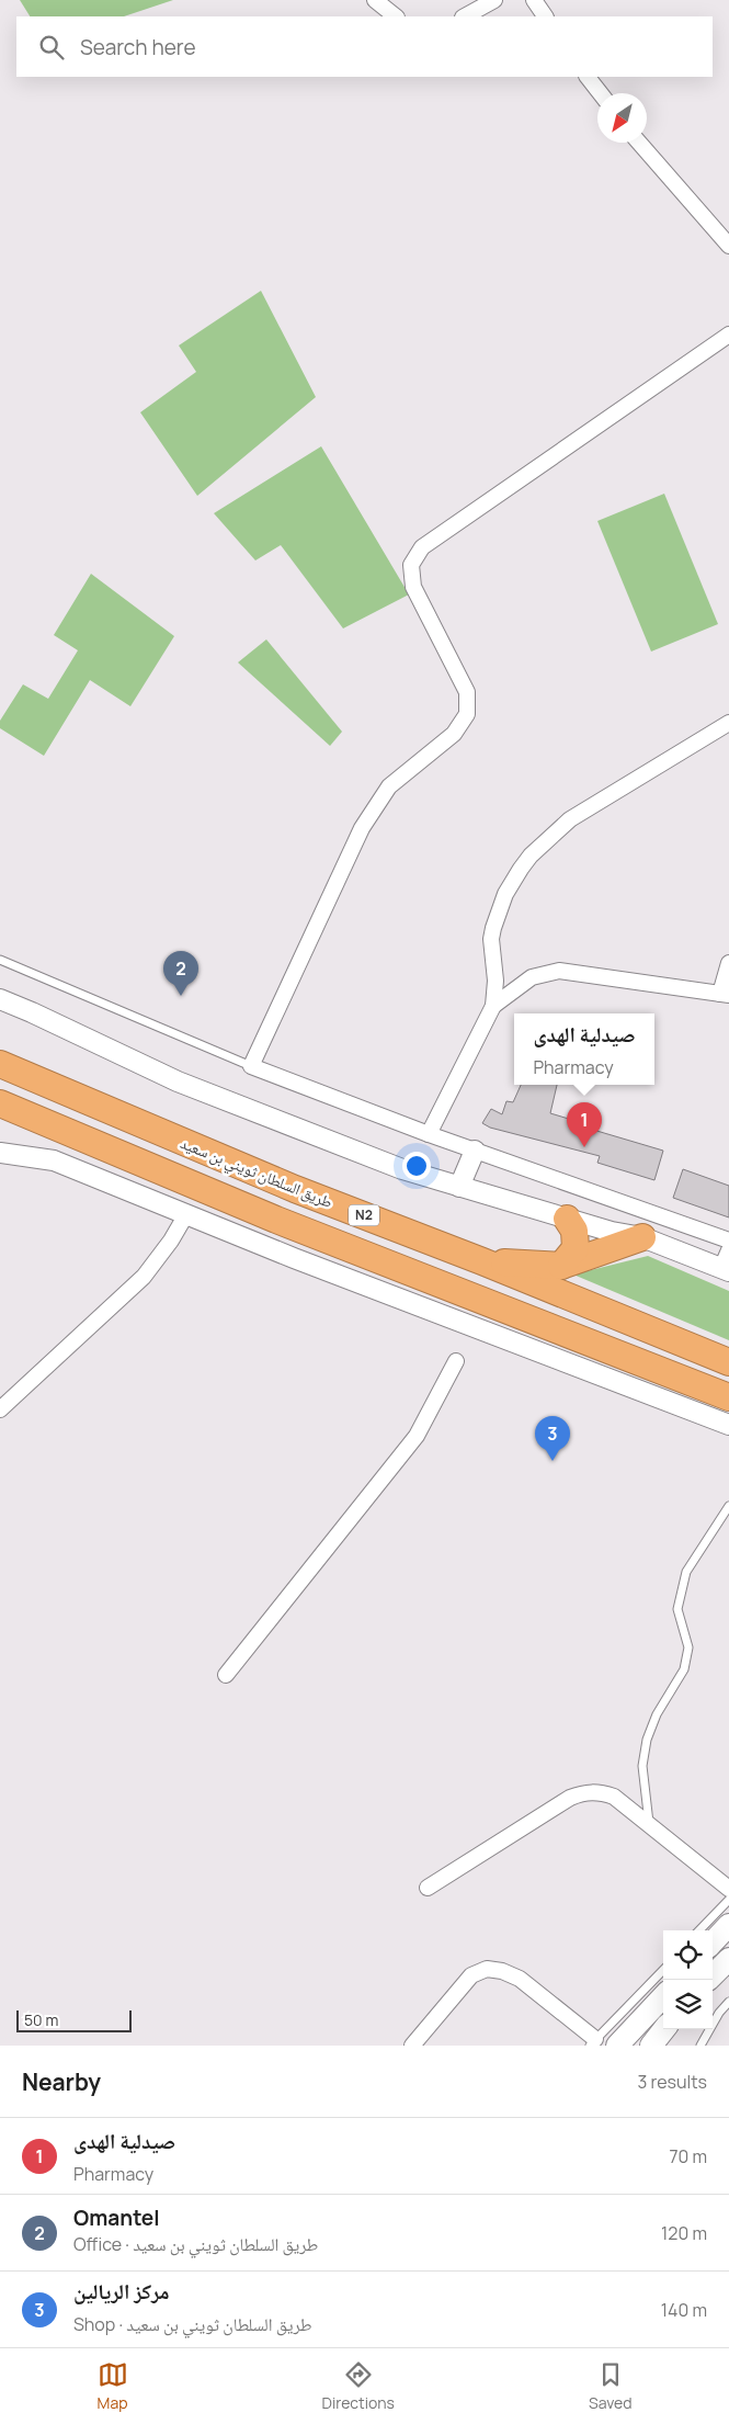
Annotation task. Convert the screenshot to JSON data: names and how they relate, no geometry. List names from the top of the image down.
{
  "streets": {
    "highway": ["طريق السلطان ثويني بن سعيد", "N2"]
  },
  "scale_bar": "50 m",
  "north": "bottom left",
  "page": {
    "search": "Search here",
    "pins": ["2", "1", "3"],
    "popup": ["صيدلية الهدى", "Pharmacy"],
    "scale": "50 m",
    "heading": ["Nearby", "3 results"],
    "list": [
      {
        "mark": "1",
        "name": "صيدلية الهدى",
        "note": "Pharmacy",
        "value": "70 m"
      },
      {
        "mark": "2",
        "name": "Omantel",
        "note": "Office · طريق السلطان ثويني بن سعيد",
        "value": "120 m"
      },
      {
        "mark": "3",
        "name": "مركز الريالين",
        "note": "Shop · طريق السلطان ثويني بن سعيد",
        "value": "140 m"
      }
    ],
    "nav": ["Map", "Directions", "Saved"]
  }
}
